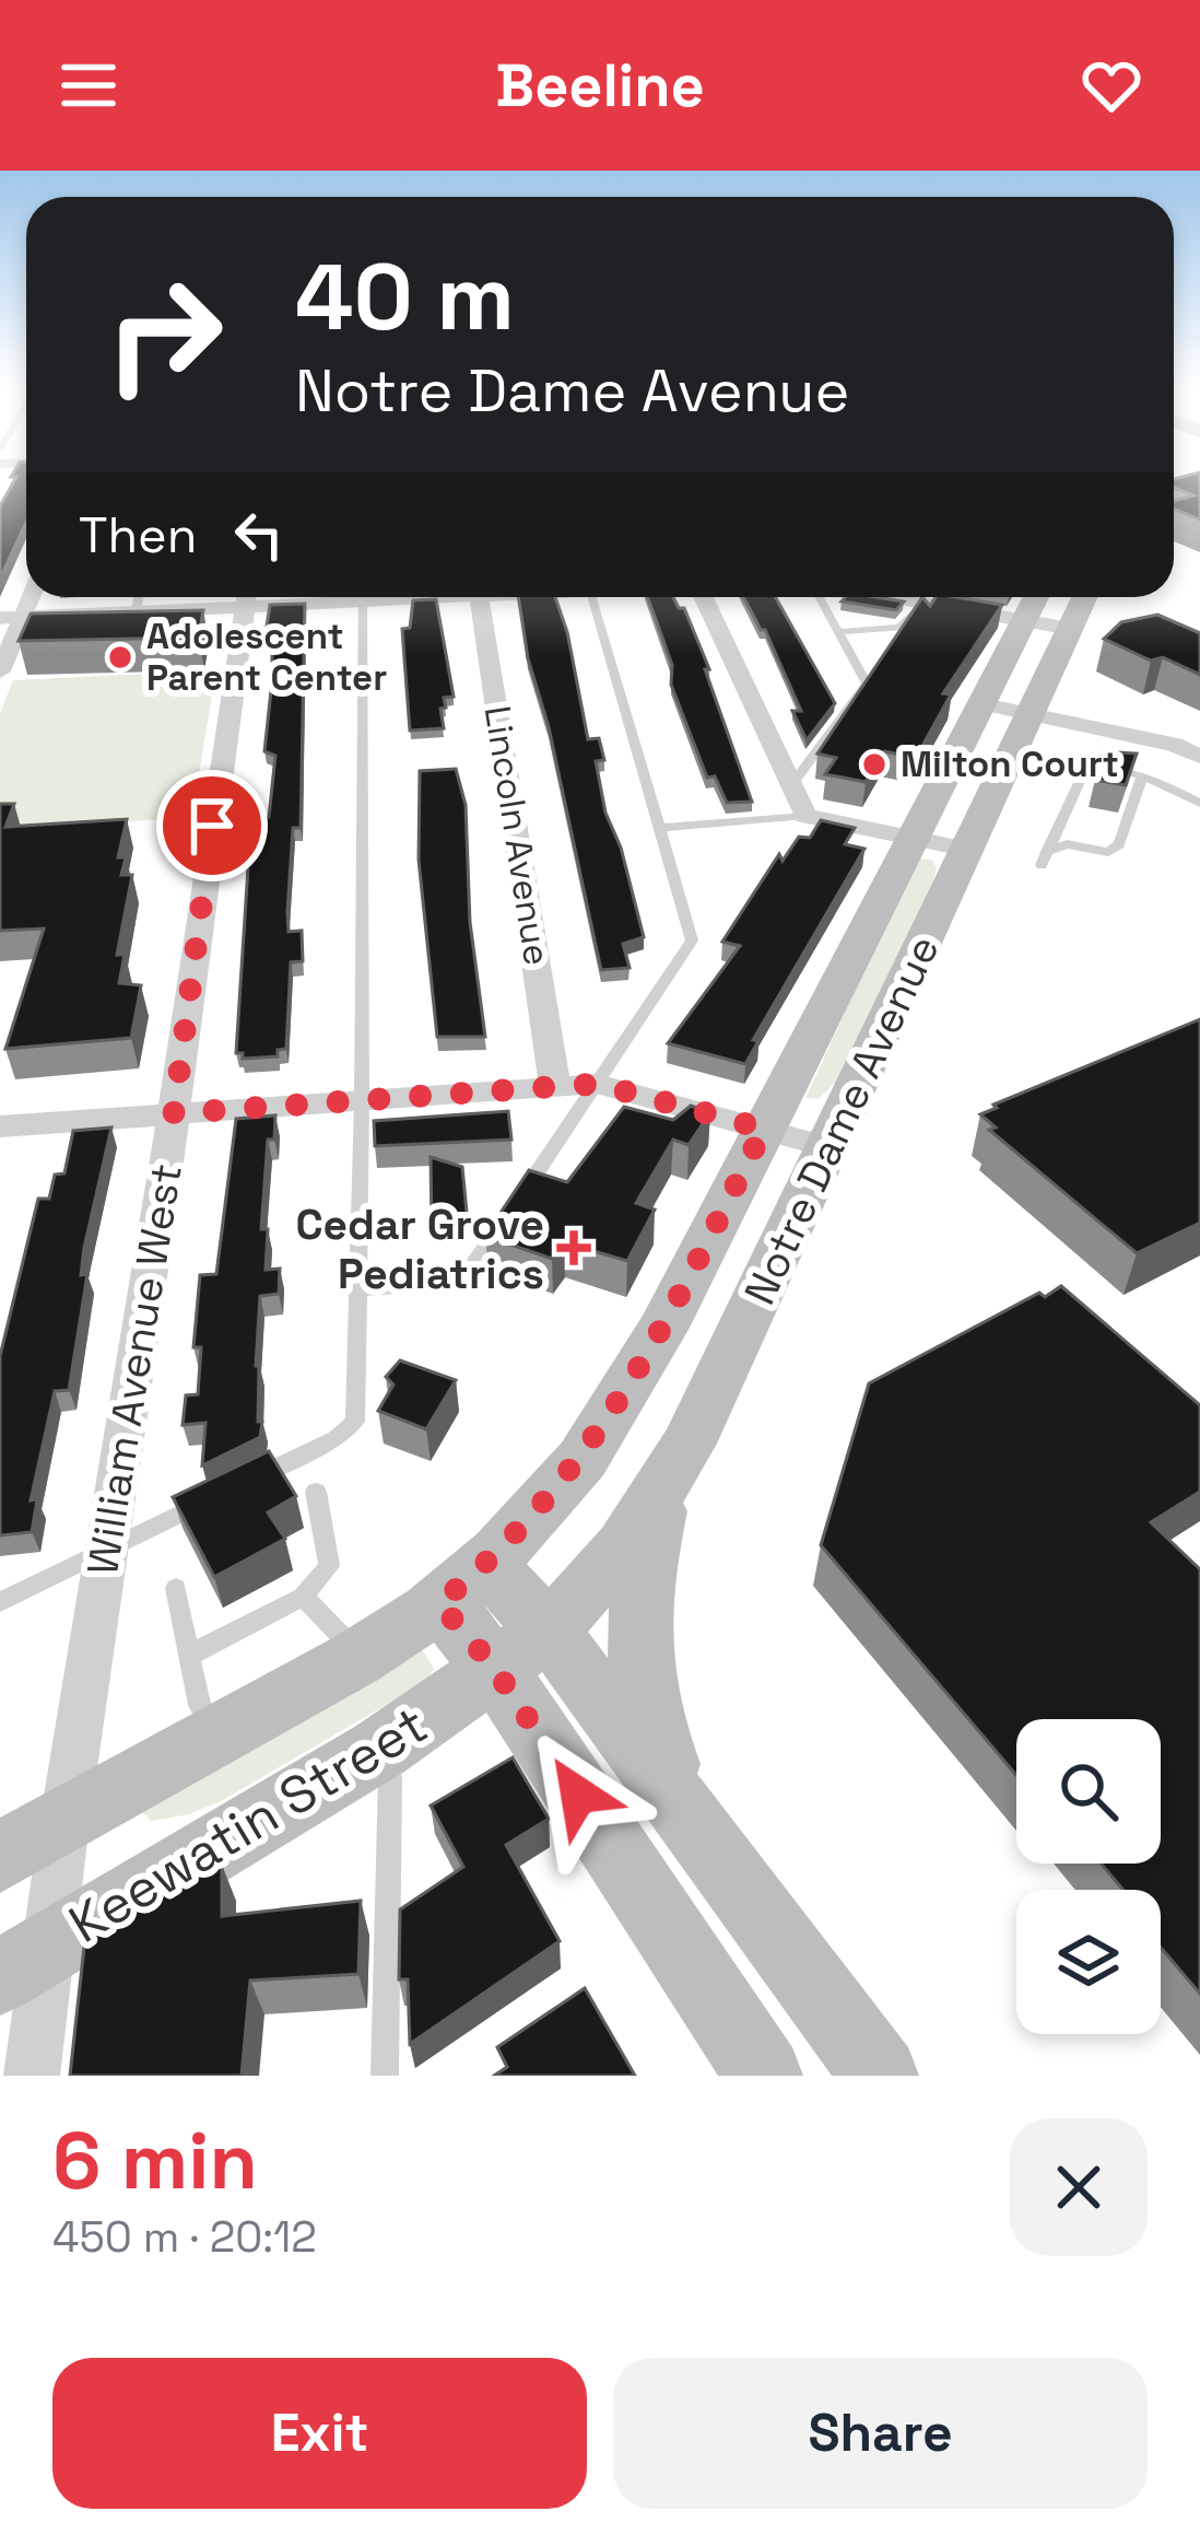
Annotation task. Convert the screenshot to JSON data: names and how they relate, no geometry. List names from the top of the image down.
{
  "streets": {
    "main road": ["Notre Dame Avenue", "Keewatin Street"],
    "street": ["Lincoln Avenue", "William Avenue West"]
  },
  "crossings": [
    ["Notre Dame Avenue", "Keewatin Street"],
    ["William Avenue West", "Keewatin Street"]
  ],
  "places": {
    "other": ["Adolescent Parent Center", "Milton Court"],
    "health": ["Cedar Grove Pediatrics"]
  },
  "page": {
    "header": "Beeline",
    "turn": ["40 m", "Notre Dame Avenue"],
    "then": "Then",
    "heading": ["6 min", "450 m · 20:12"],
    "buttons": ["Exit", "Share"]
  }
}
